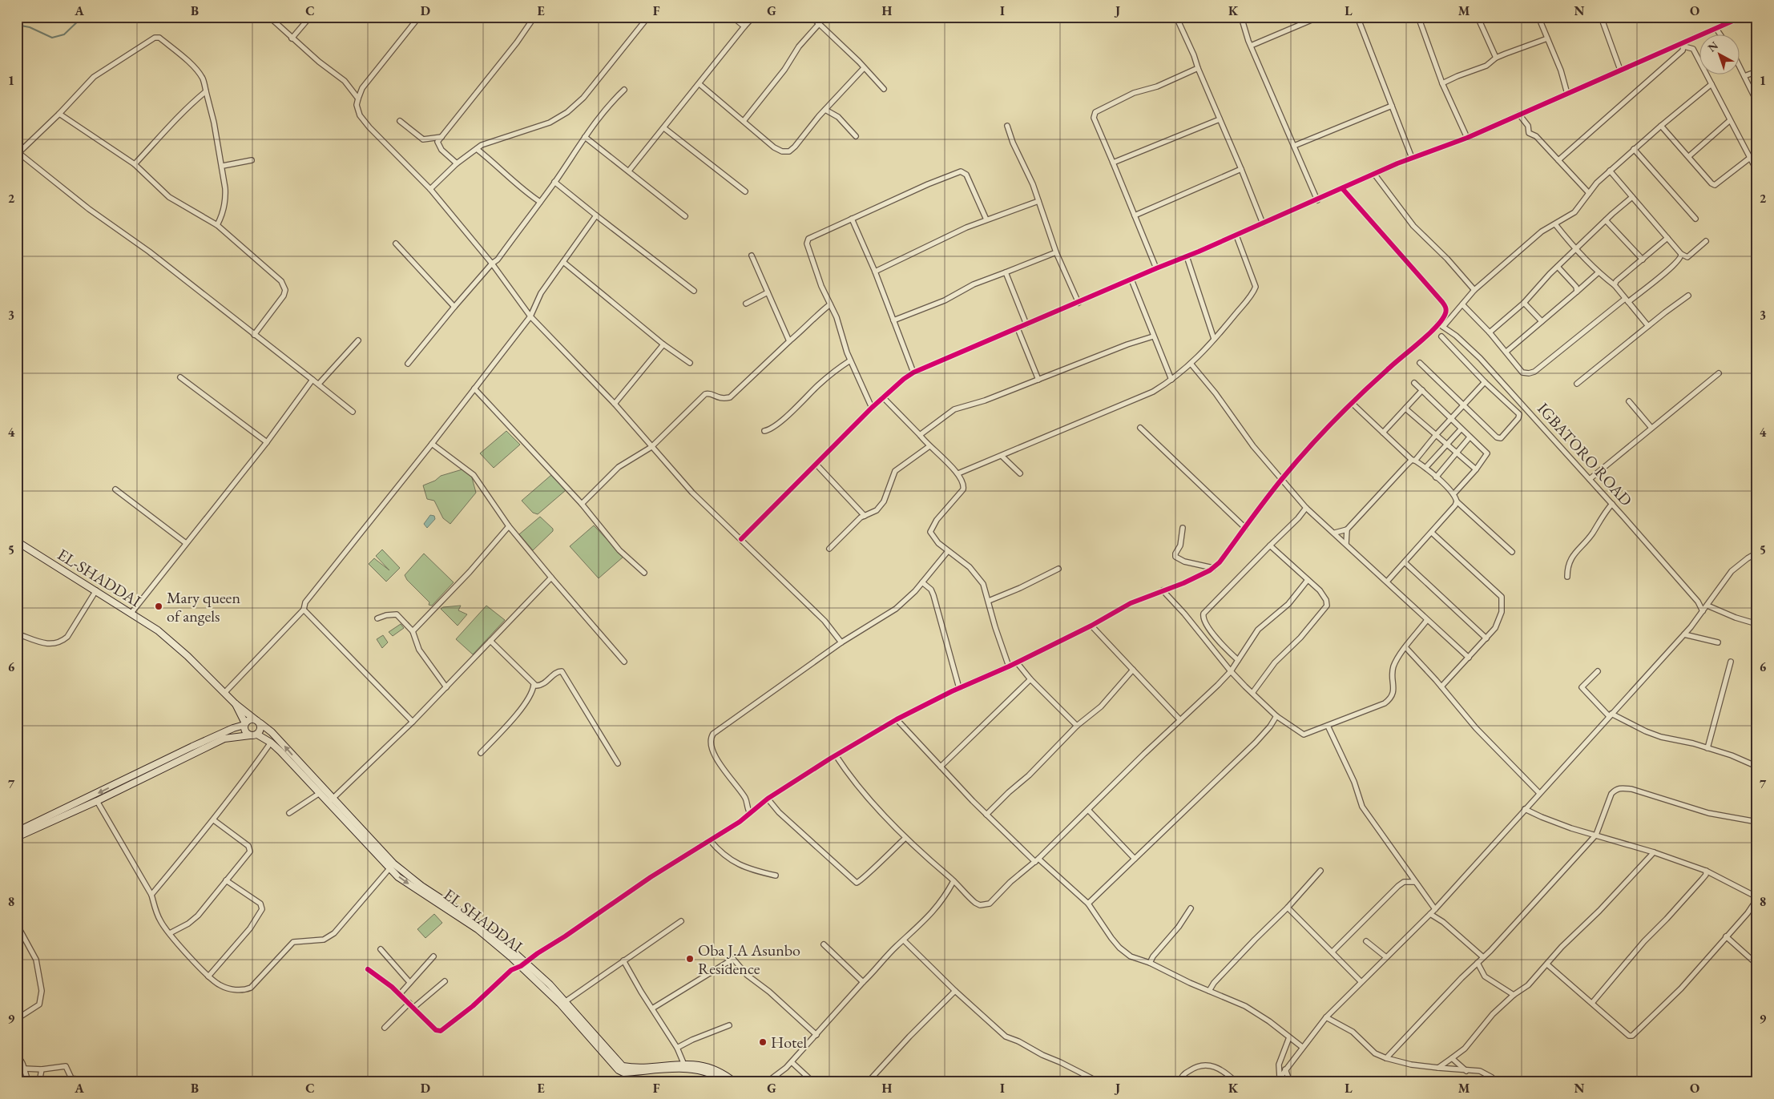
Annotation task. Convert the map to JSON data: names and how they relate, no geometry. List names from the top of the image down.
{
  "streets": {
    "street": ["IGBATORO ROAD", "EL-SHADDAI", "EL SHADDAI"]
  },
  "places": ["Mary queen of angels", "Oba J.A Asunbo Residence", "Hotel"],
  "north": "top left",
  "grid": {
    "columns": [
      "A",
      "B",
      "C",
      "D",
      "E",
      "F",
      "G",
      "H",
      "I",
      "J",
      "K",
      "L",
      "M",
      "N",
      "O"
    ],
    "rows": [
      "1",
      "2",
      "3",
      "4",
      "5",
      "6",
      "7",
      "8",
      "9"
    ]
  }
}
